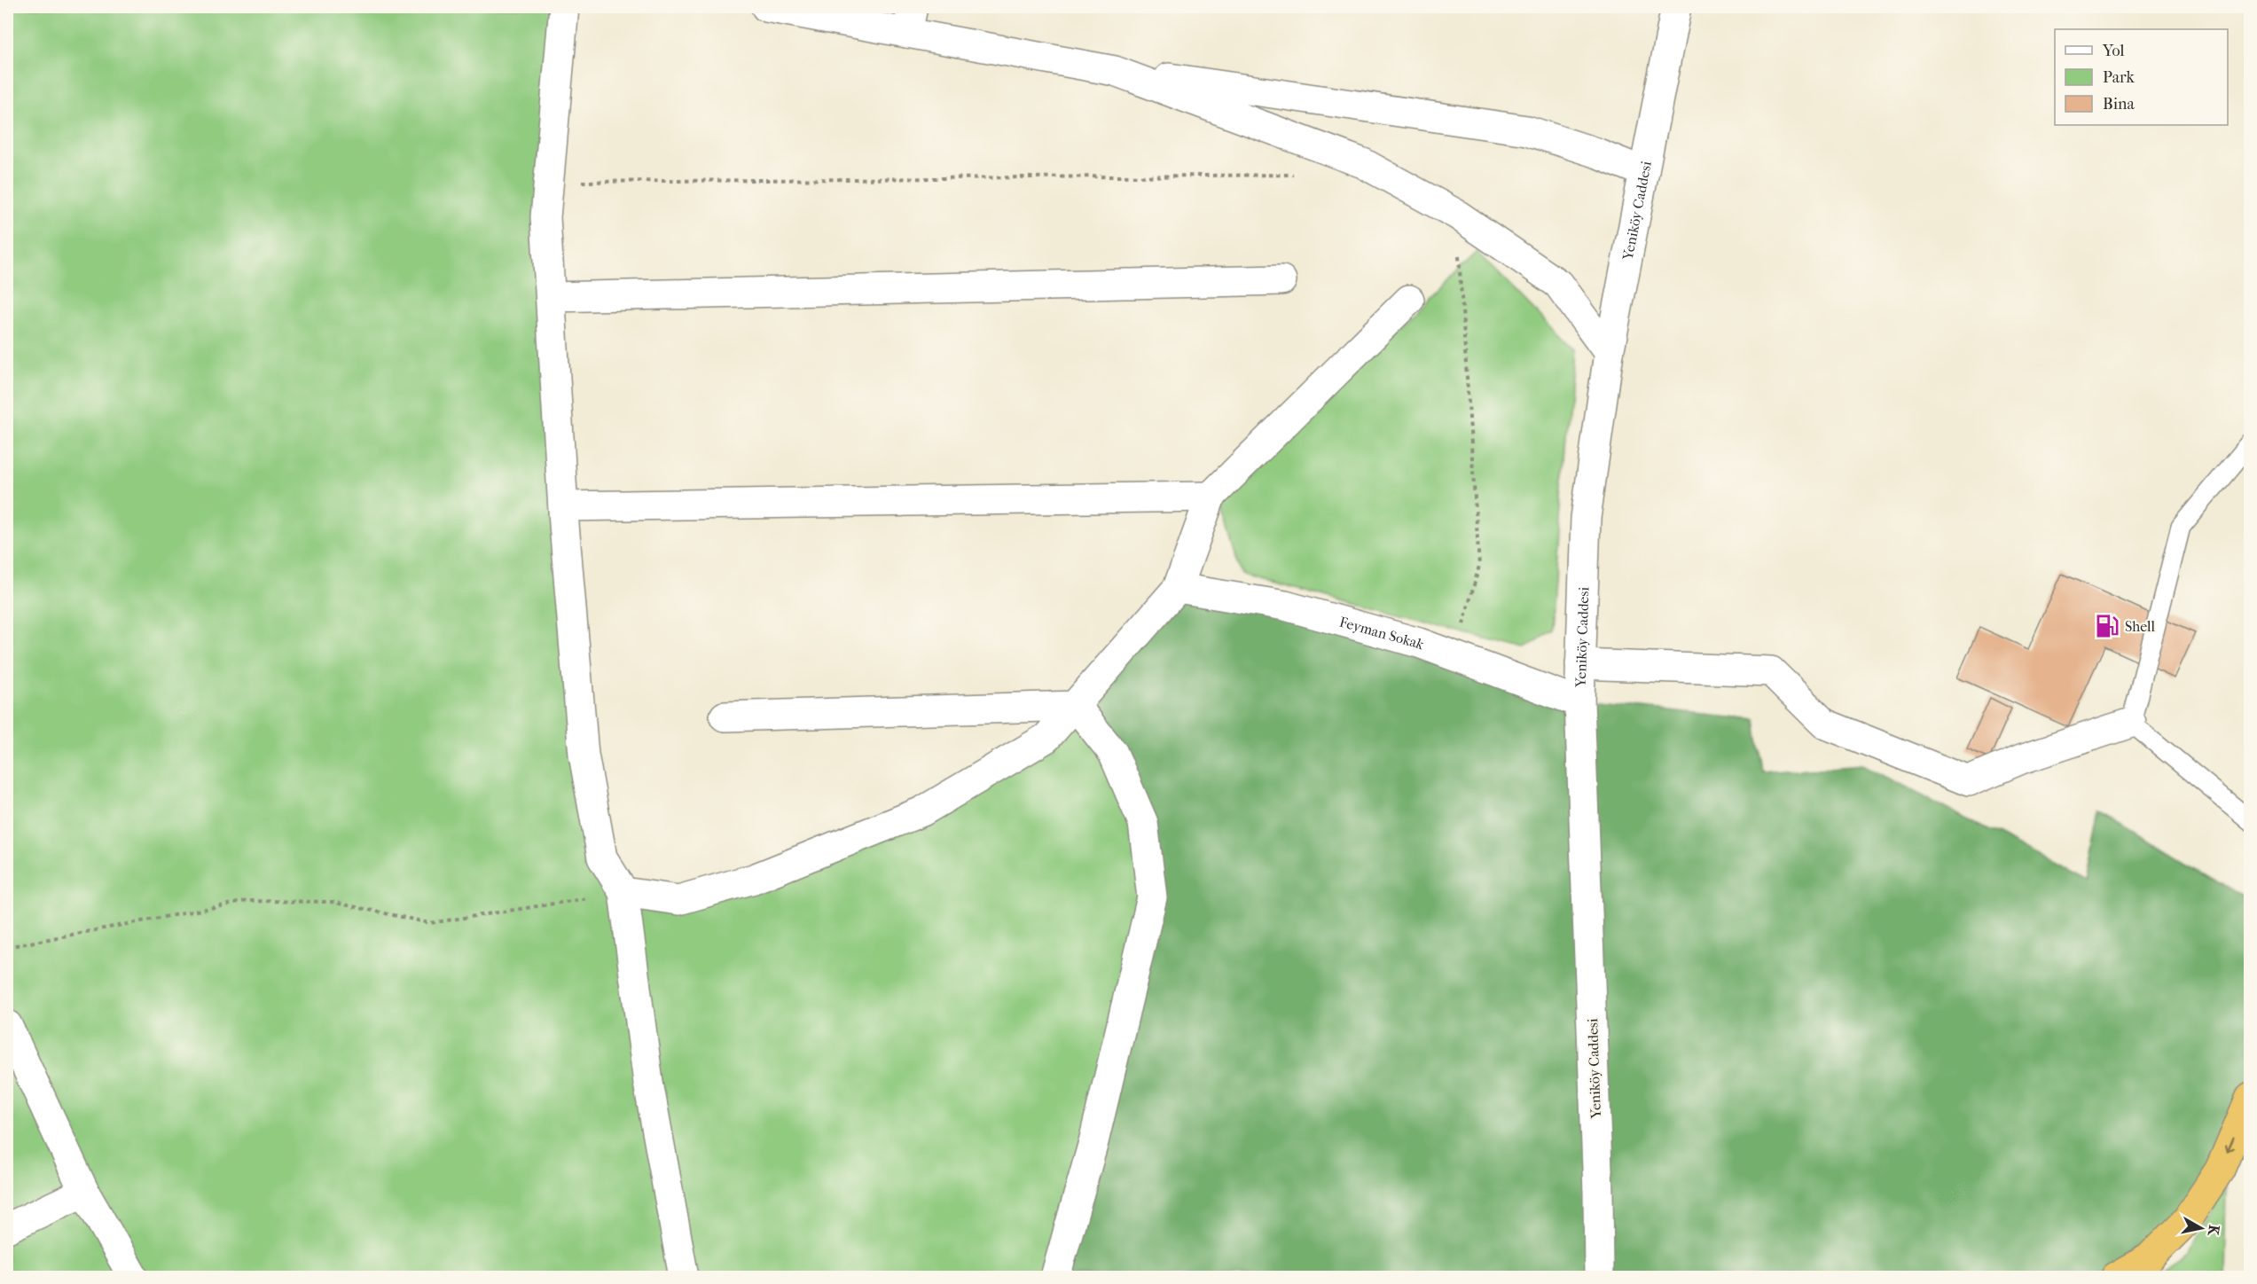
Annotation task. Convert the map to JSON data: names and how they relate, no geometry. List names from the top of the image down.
{
  "streets": {
    "street": ["Yeniköy Caddesi", "Feyman Sokak"]
  },
  "crossings": [
    ["Yeniköy Caddesi", "Feyman Sokak"]
  ],
  "places": {
    "fuel station": ["Shell"]
  },
  "legend": ["Yol", "Park", "Bina"],
  "north": "right"
}
